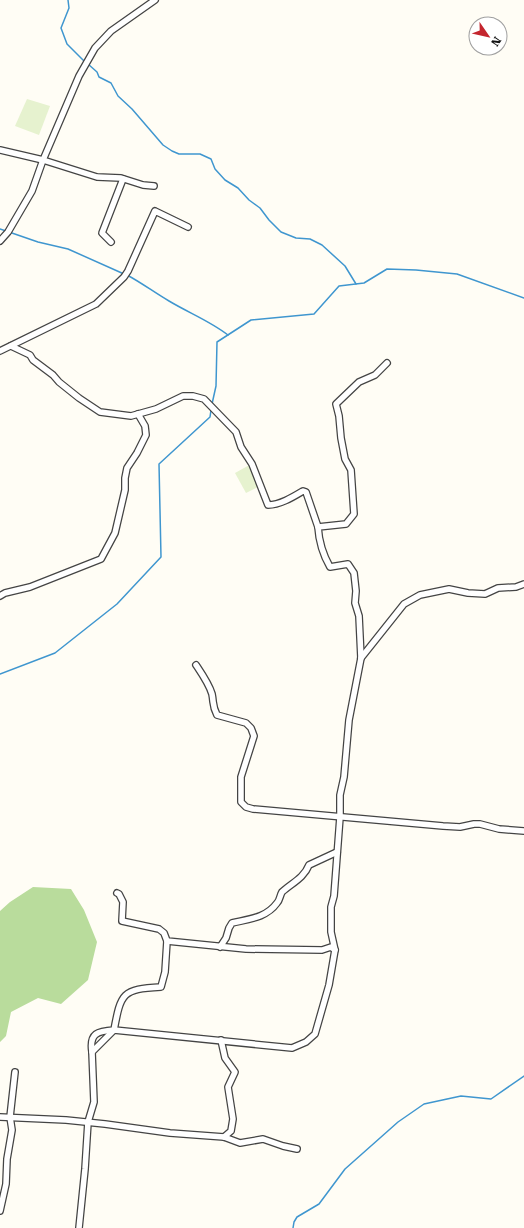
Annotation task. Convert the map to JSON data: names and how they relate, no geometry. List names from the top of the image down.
{
  "north": "bottom right"
}
